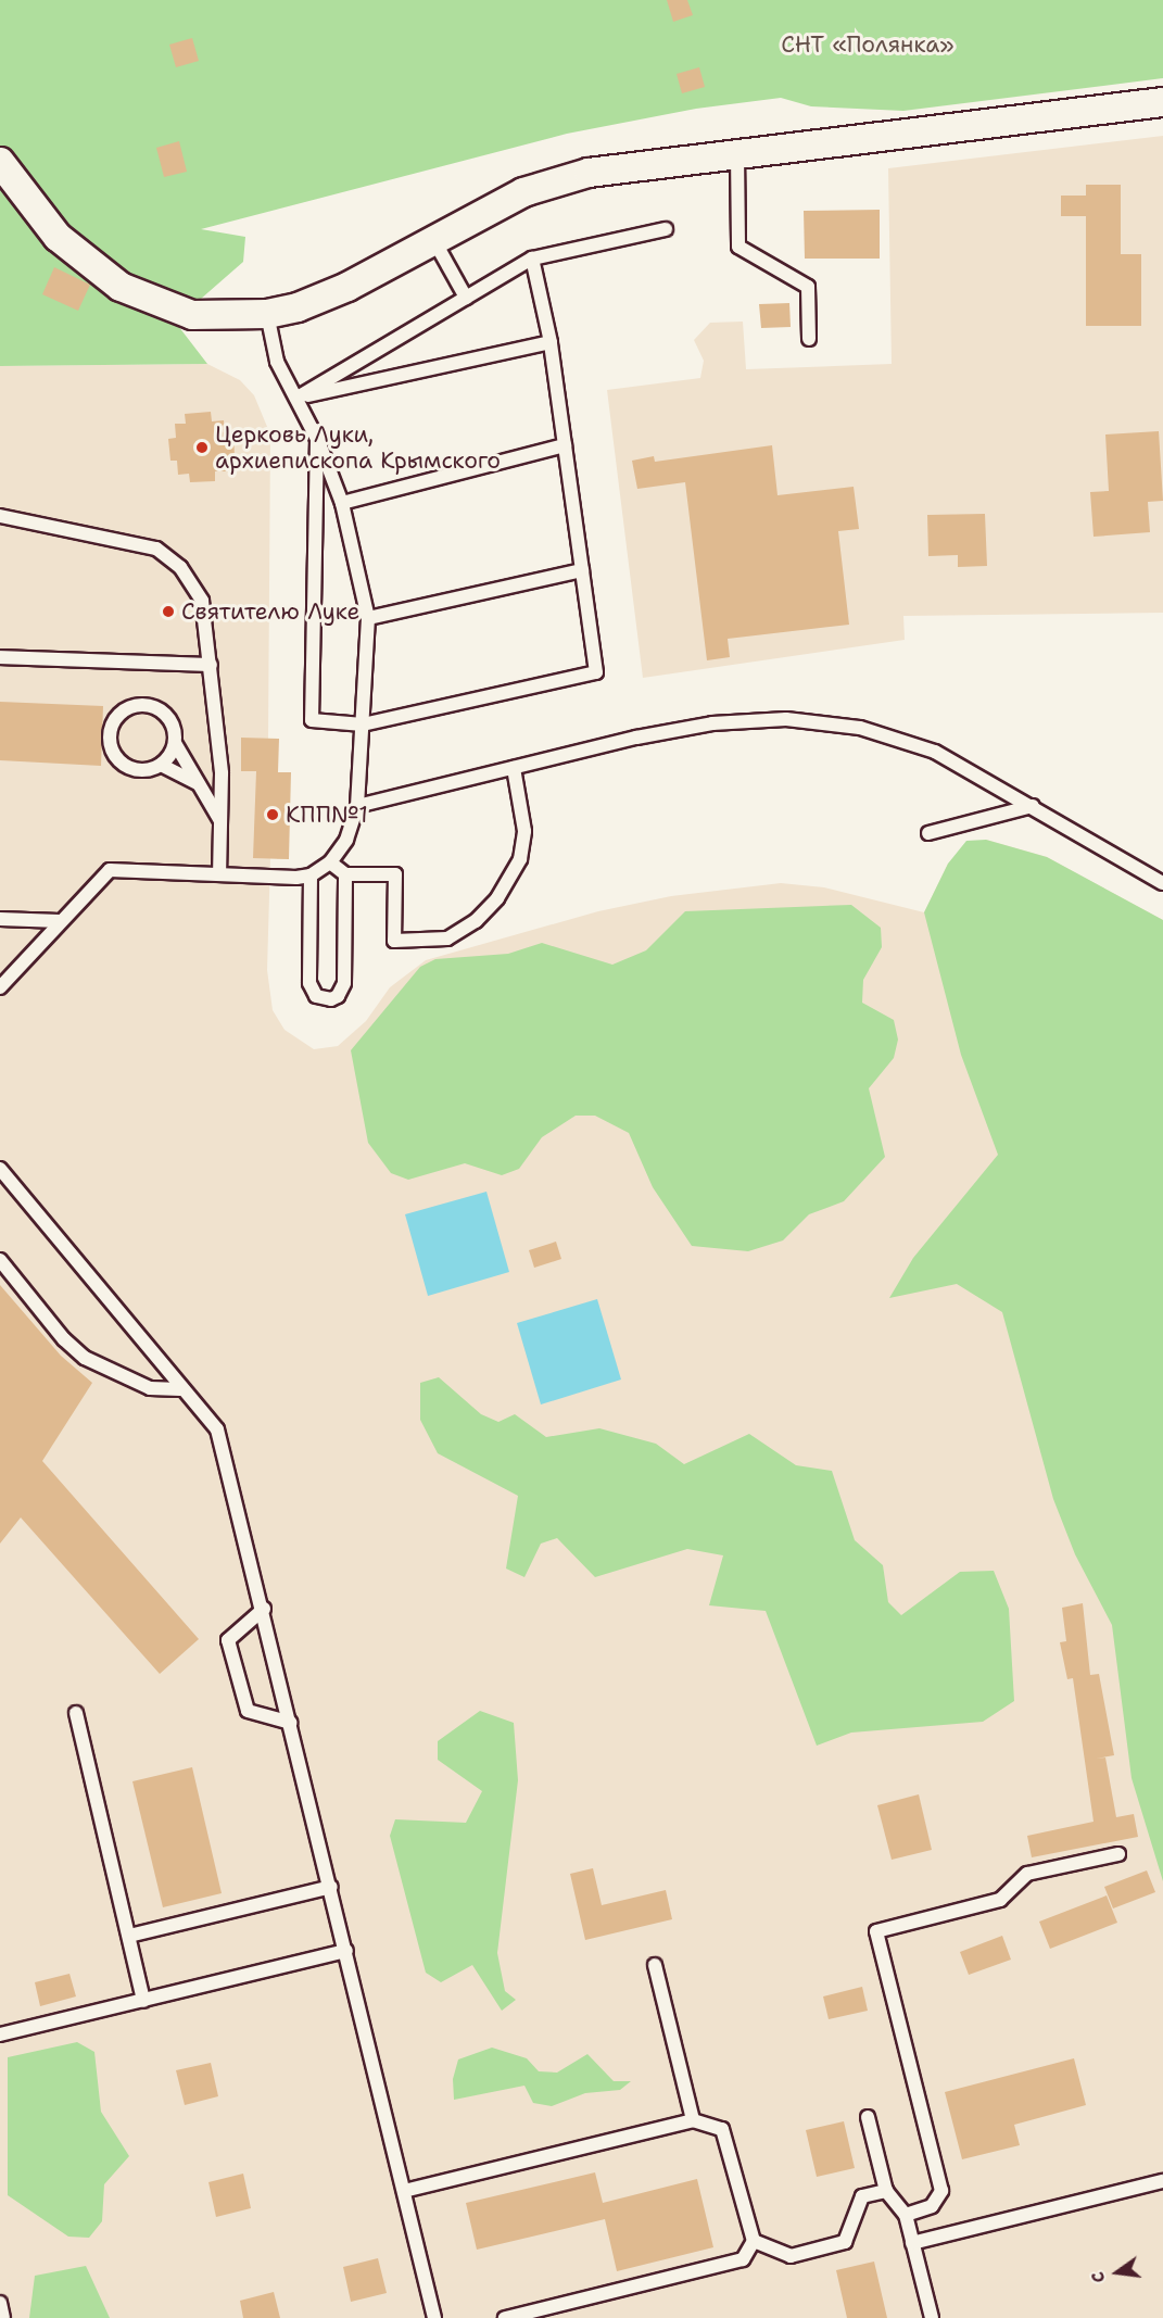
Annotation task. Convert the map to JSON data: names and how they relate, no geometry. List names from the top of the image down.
{
  "parks": ["СНТ «Полянка»"],
  "places": ["Церковь Луки, архиепископа Крымского", "Святителю Луке", "КПП№1"],
  "north": "left"
}
